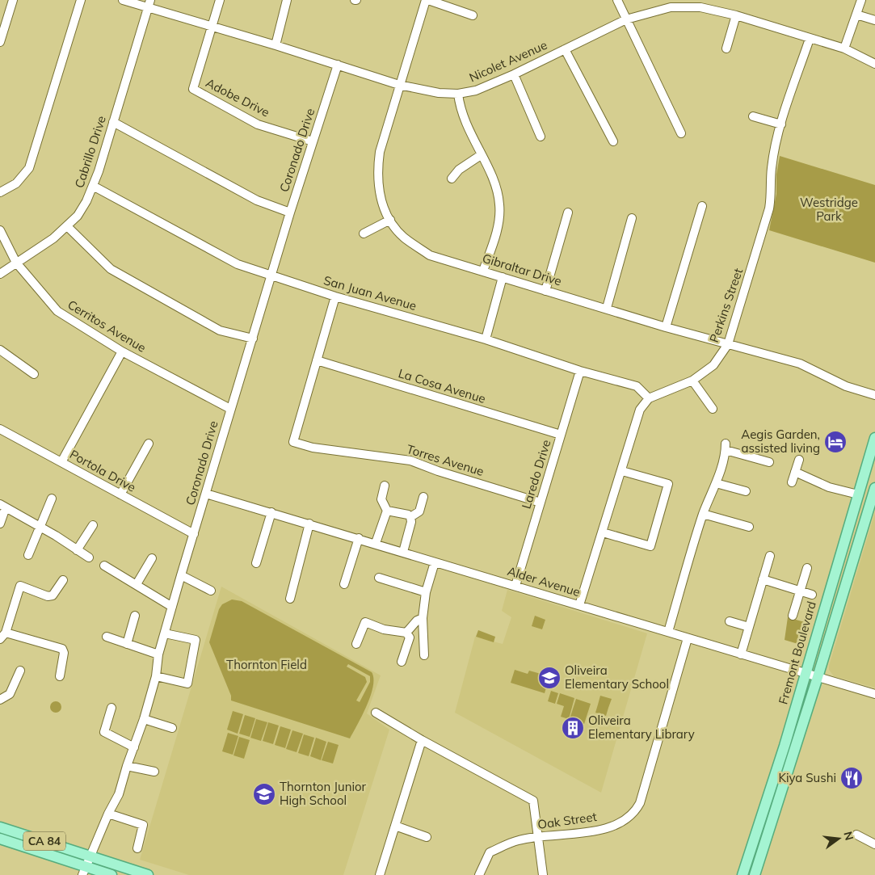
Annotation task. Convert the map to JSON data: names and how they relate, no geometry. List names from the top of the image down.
{
  "streets": {
    "main road": ["Fremont Boulevard", "CA 84"],
    "street": [
      "Nicolet Avenue",
      "Adobe Drive",
      "Coronado Drive",
      "Cabrillo Drive",
      "Gibraltar Drive",
      "San Juan Avenue",
      "Perkins Street",
      "Cerritos Avenue",
      "La Cosa Avenue",
      "Torres Avenue",
      "Portola Drive",
      "Laredo Drive",
      "Alder Avenue",
      "Oak Street"
    ]
  },
  "crossings": [
    ["Nicolet Avenue", "Adobe Drive"],
    ["Nicolet Avenue", "Coronado Drive"],
    ["Nicolet Avenue", "Cabrillo Drive"],
    ["Nicolet Avenue", "Gibraltar Drive"],
    ["Nicolet Avenue", "Perkins Street"],
    ["Adobe Drive", "Coronado Drive"],
    ["Coronado Drive", "San Juan Avenue"],
    ["Coronado Drive", "Cerritos Avenue"],
    ["Coronado Drive", "Portola Drive"],
    ["Coronado Drive", "Alder Avenue"],
    ["Coronado Drive", "CA 84"],
    ["Cabrillo Drive", "San Juan Avenue"],
    ["Cabrillo Drive", "Cerritos Avenue"],
    ["Gibraltar Drive", "Perkins Street"],
    ["San Juan Avenue", "Perkins Street"],
    ["San Juan Avenue", "Laredo Drive"],
    ["La Cosa Avenue", "Torres Avenue"],
    ["La Cosa Avenue", "Laredo Drive"],
    ["Torres Avenue", "Laredo Drive"],
    ["Laredo Drive", "Alder Avenue"],
    ["Alder Avenue", "Fremont Boulevard"],
    ["Alder Avenue", "Oak Street"]
  ],
  "parks": ["Westridge Park", "Thornton Field"],
  "places": {
    "hotel": ["Aegis Garden, assisted living"],
    "school or university": ["Oliveira Elementary School", "Thornton Junior High School"],
    "building": ["Oliveira Elementary Library"],
    "restaurant": ["Kiya Sushi"]
  },
  "north": "right"
}
